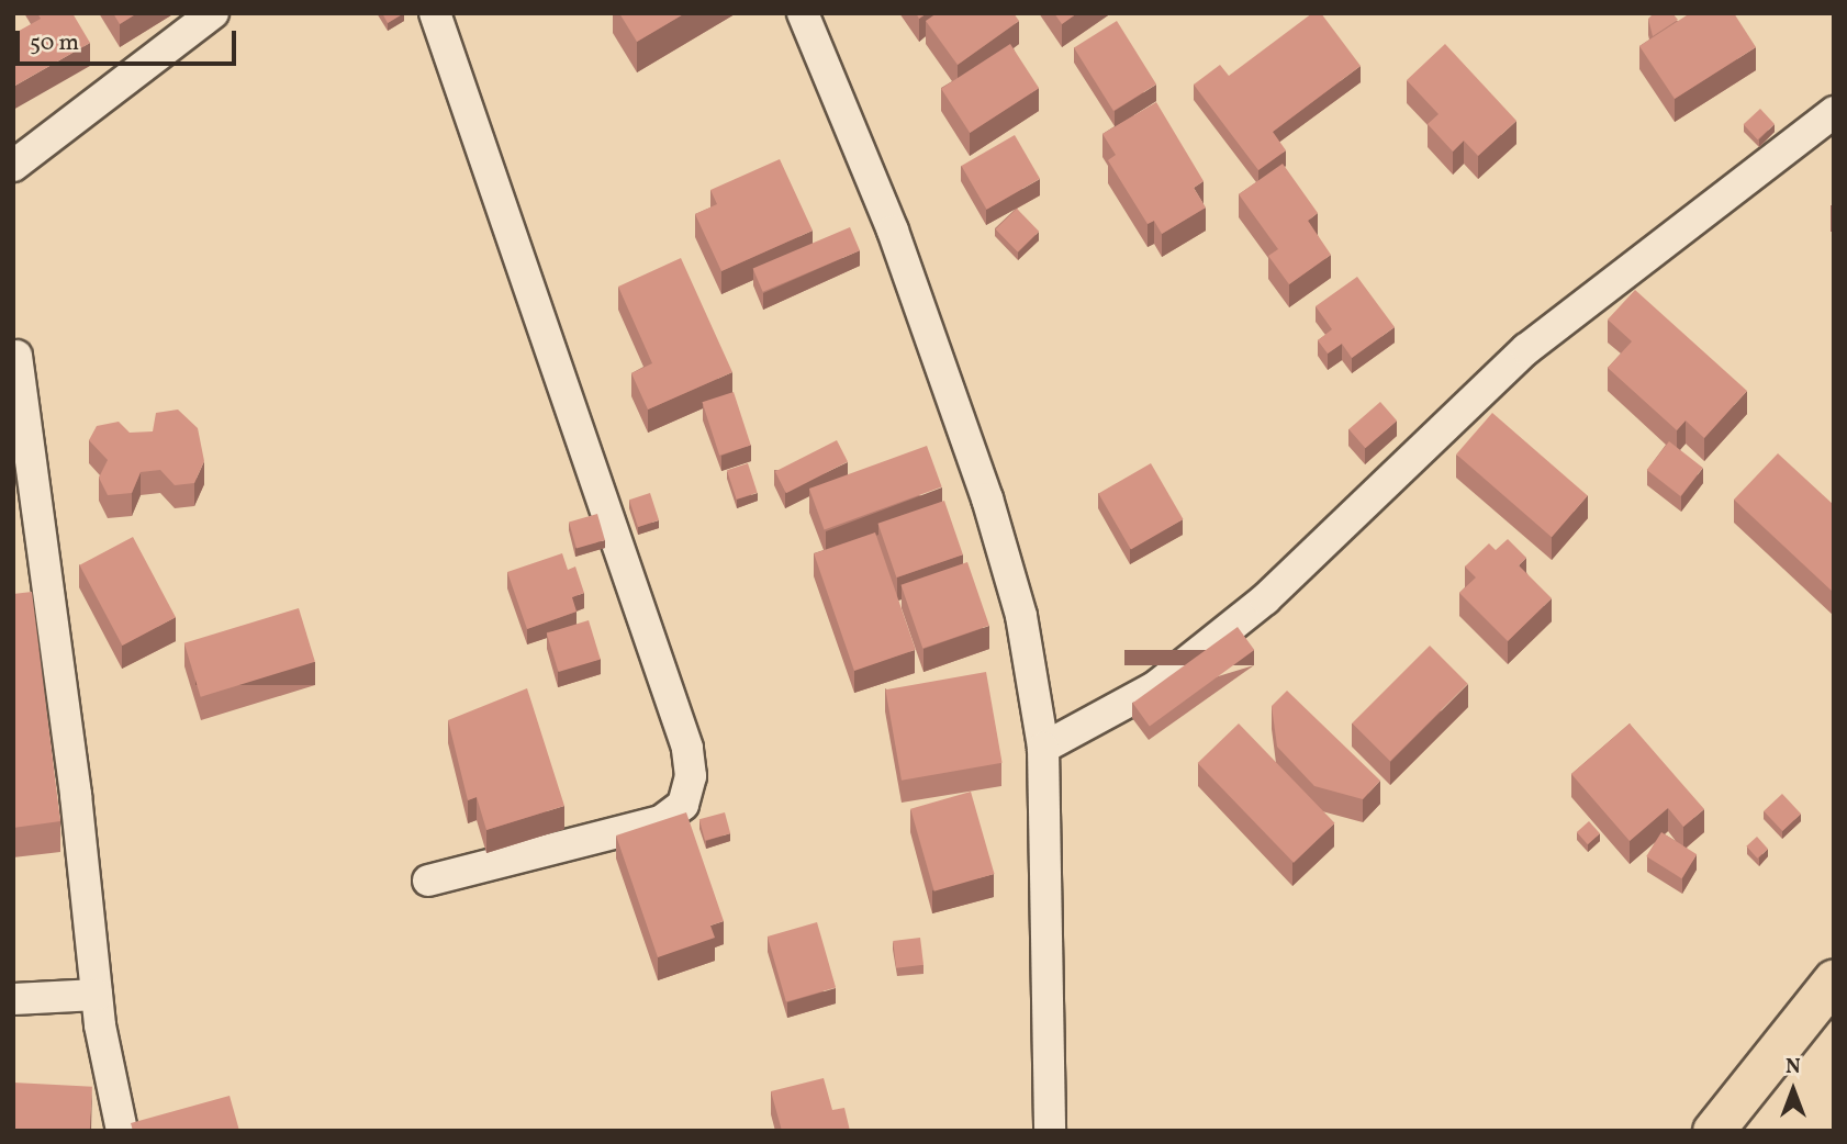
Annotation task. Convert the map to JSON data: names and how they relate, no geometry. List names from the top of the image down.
{
  "scale_bar": "50 m",
  "north": "top"
}
